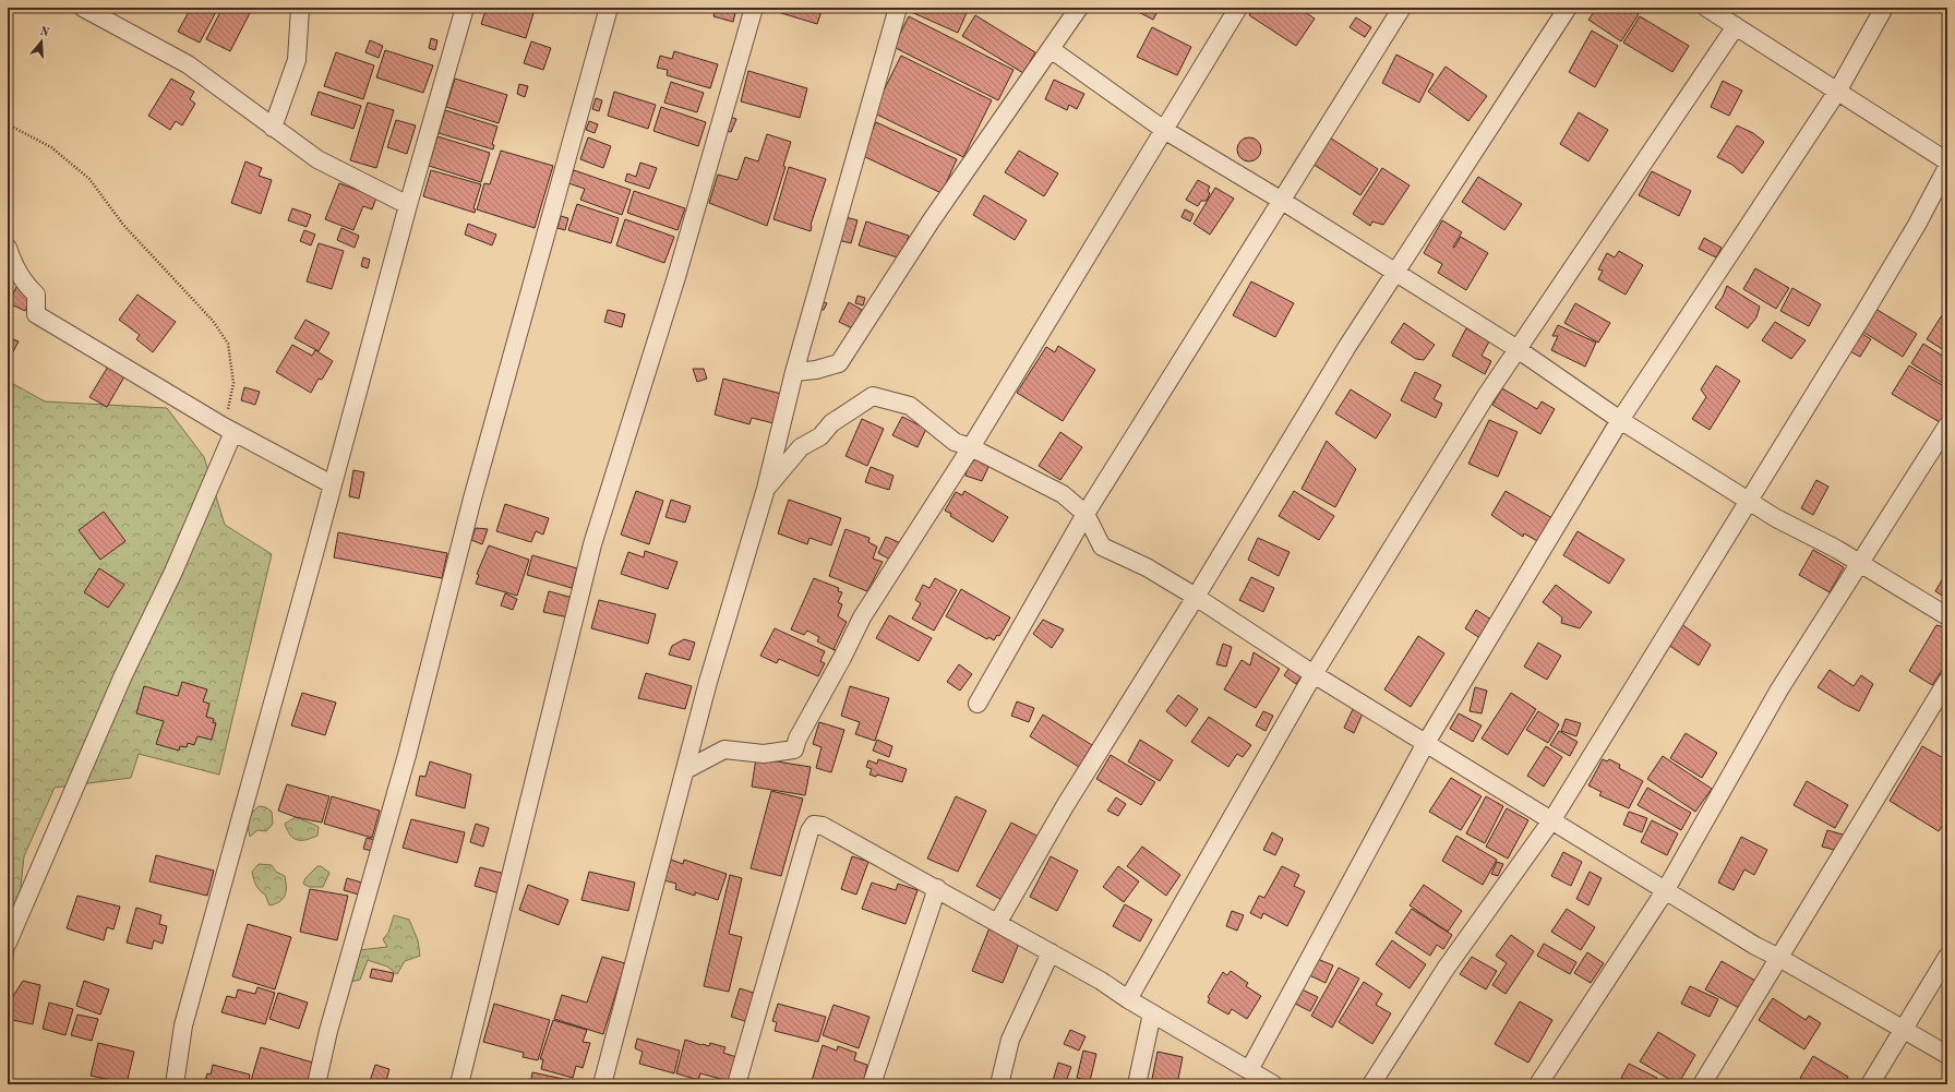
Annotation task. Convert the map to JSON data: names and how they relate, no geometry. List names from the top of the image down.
{
  "north": "top"
}
